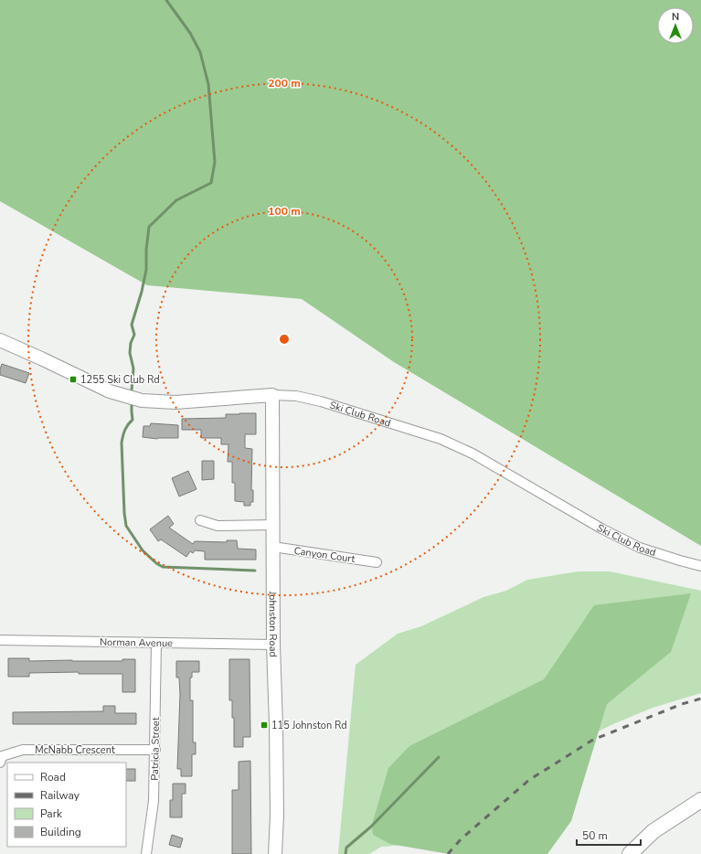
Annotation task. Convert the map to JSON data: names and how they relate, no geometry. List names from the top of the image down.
{
  "streets": {
    "street": [
      "Ski Club Road",
      "Canyon Court",
      "Johnston Road",
      "Norman Avenue",
      "Patricia Street",
      "McNabb Crescent"
    ]
  },
  "crossings": [
    ["Ski Club Road", "Johnston Road"],
    ["Canyon Court", "Johnston Road"],
    ["Johnston Road", "Norman Avenue"],
    ["Norman Avenue", "Patricia Street"],
    ["Patricia Street", "McNabb Crescent"]
  ],
  "places": {
    "transit": ["1255 Ski Club Rd", "115 Johnston Rd"]
  },
  "legend": [
    "Road",
    "Railway",
    "Park",
    "Building"
  ],
  "scale_bar": "50 m",
  "north": "top",
  "rings": ["200 m", "100 m"]
}
